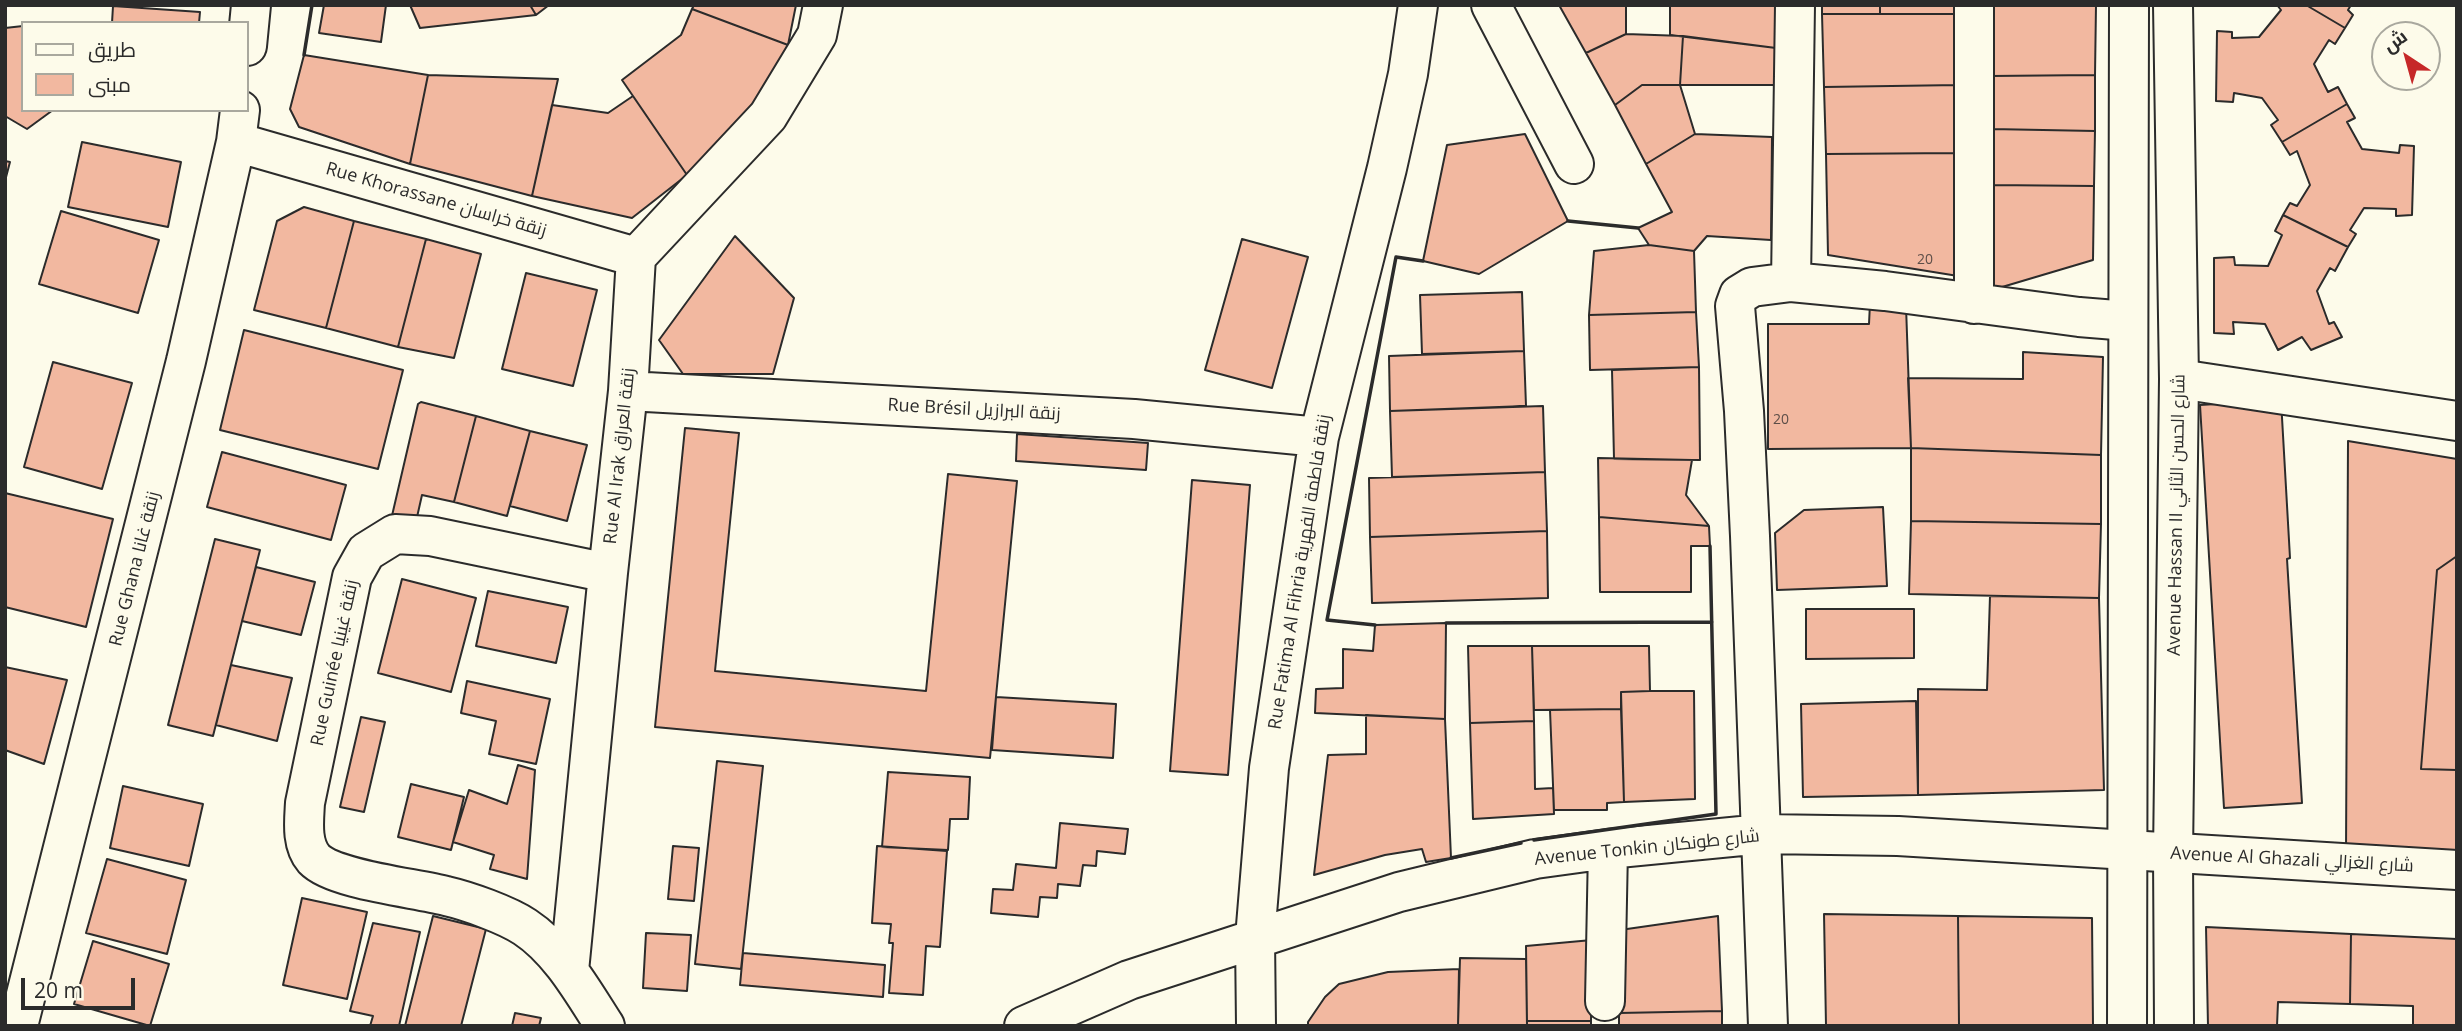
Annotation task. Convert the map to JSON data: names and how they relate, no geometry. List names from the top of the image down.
{
  "streets": {
    "street": [
      "Rue Khorassane زنقة خراسان",
      "Rue Brésil زنقة البرازيل",
      "Rue Al Irak زنقة العراق",
      "Avenue Hassan II شارع الحسن الثاني",
      "Rue Ghana زنقة غانا",
      "Rue Fatima Al Fihria زنقة فاطمة الفهرية",
      "Rue Guinée زنقة غينيا",
      "Avenue Tonkin شارع طونكان",
      "Avenue Al Ghazali شارع الغزالي"
    ]
  },
  "crossings": [
    ["Rue Khorassane زنقة خراسان", "Rue Al Irak زنقة العراق"],
    ["Rue Khorassane زنقة خراسان", "Rue Ghana زنقة غانا"],
    ["Rue Brésil زنقة البرازيل", "Rue Al Irak زنقة العراق"],
    ["Rue Brésil زنقة البرازيل", "Rue Fatima Al Fihria زنقة فاطمة الفهرية"],
    ["Rue Al Irak زنقة العراق", "Rue Guinée زنقة غينيا"],
    ["Avenue Hassan II شارع الحسن الثاني", "Avenue Al Ghazali شارع الغزالي"],
    ["Rue Fatima Al Fihria زنقة فاطمة الفهرية", "Avenue Tonkin شارع طونكان"],
    ["Avenue Tonkin شارع طونكان", "Avenue Al Ghazali شارع الغزالي"]
  ],
  "house_numbers": ["20", "20"],
  "legend": ["طريق", "مبنى"],
  "scale_bar": "20 m",
  "north": "top left"
}
